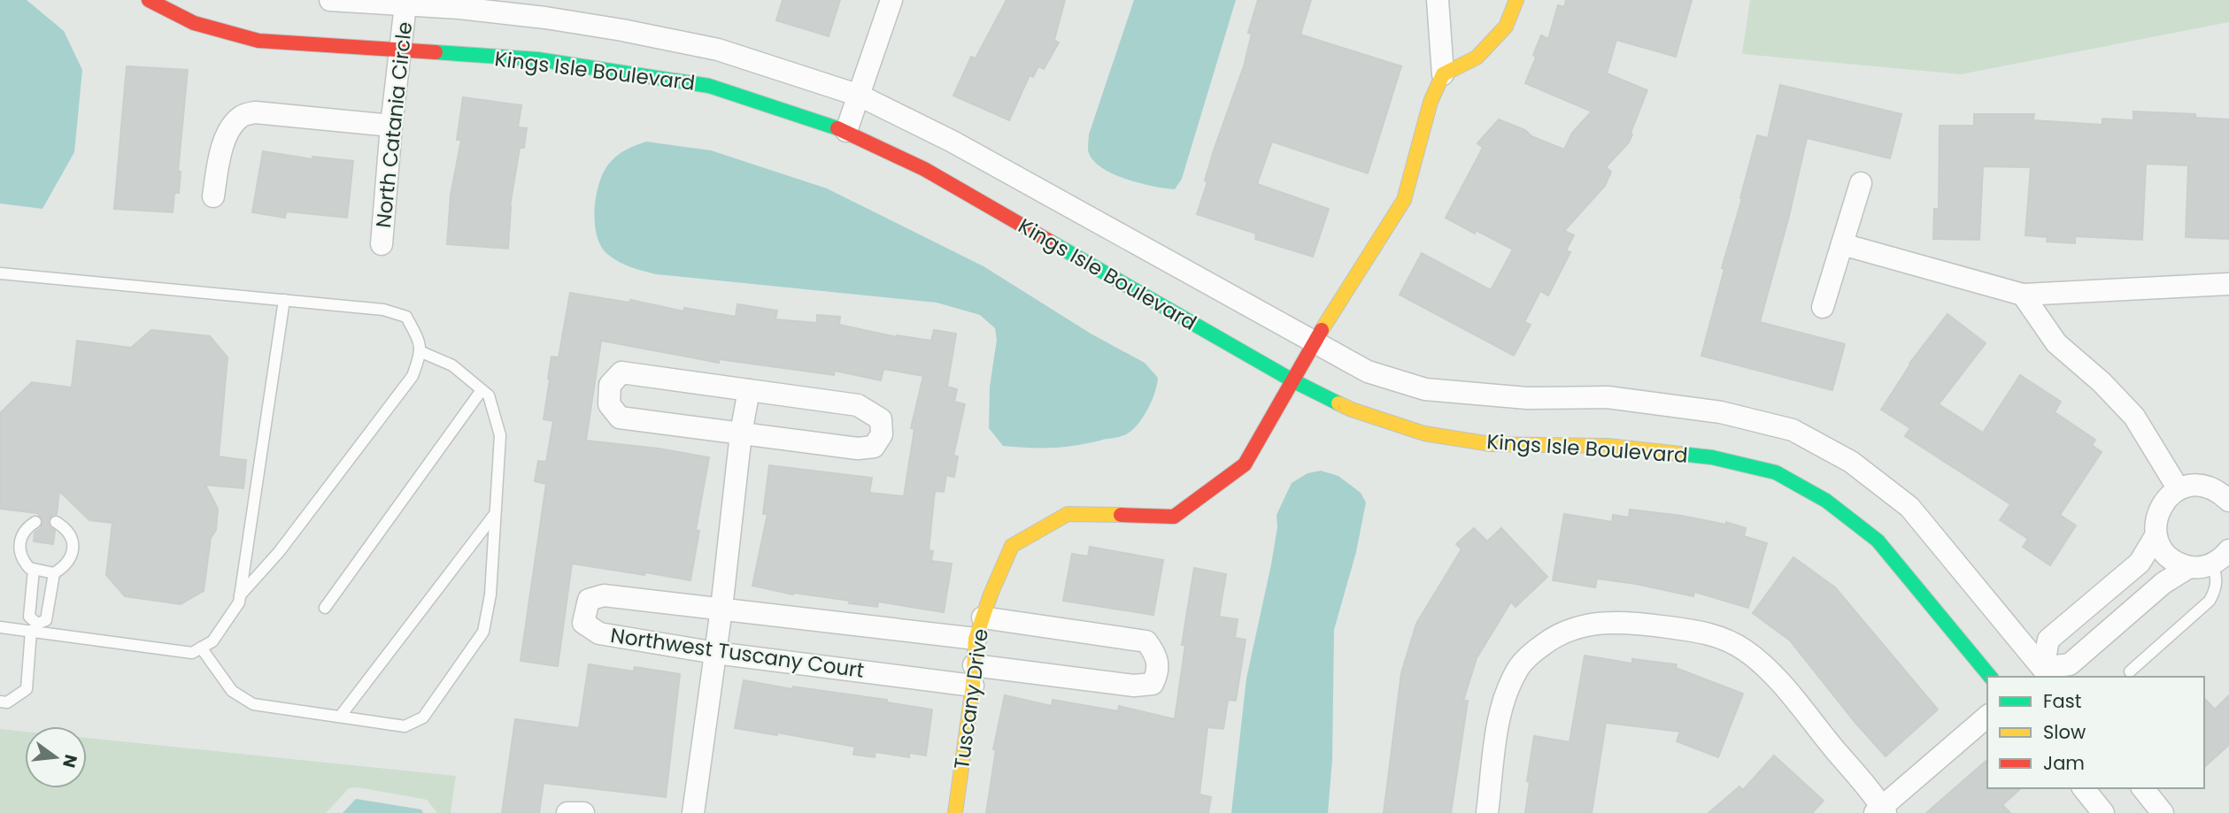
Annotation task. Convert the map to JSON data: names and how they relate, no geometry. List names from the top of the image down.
{
  "streets": {
    "street": [
      "Kings Isle Boulevard",
      "North Catania Circle",
      "Northwest Tuscany Court",
      "Tuscany Drive"
    ]
  },
  "crossings": [
    ["Kings Isle Boulevard", "North Catania Circle"],
    ["Kings Isle Boulevard", "Tuscany Drive"],
    ["Northwest Tuscany Court", "Tuscany Drive"]
  ],
  "legend": ["Fast", "Slow", "Jam"],
  "north": "right"
}
